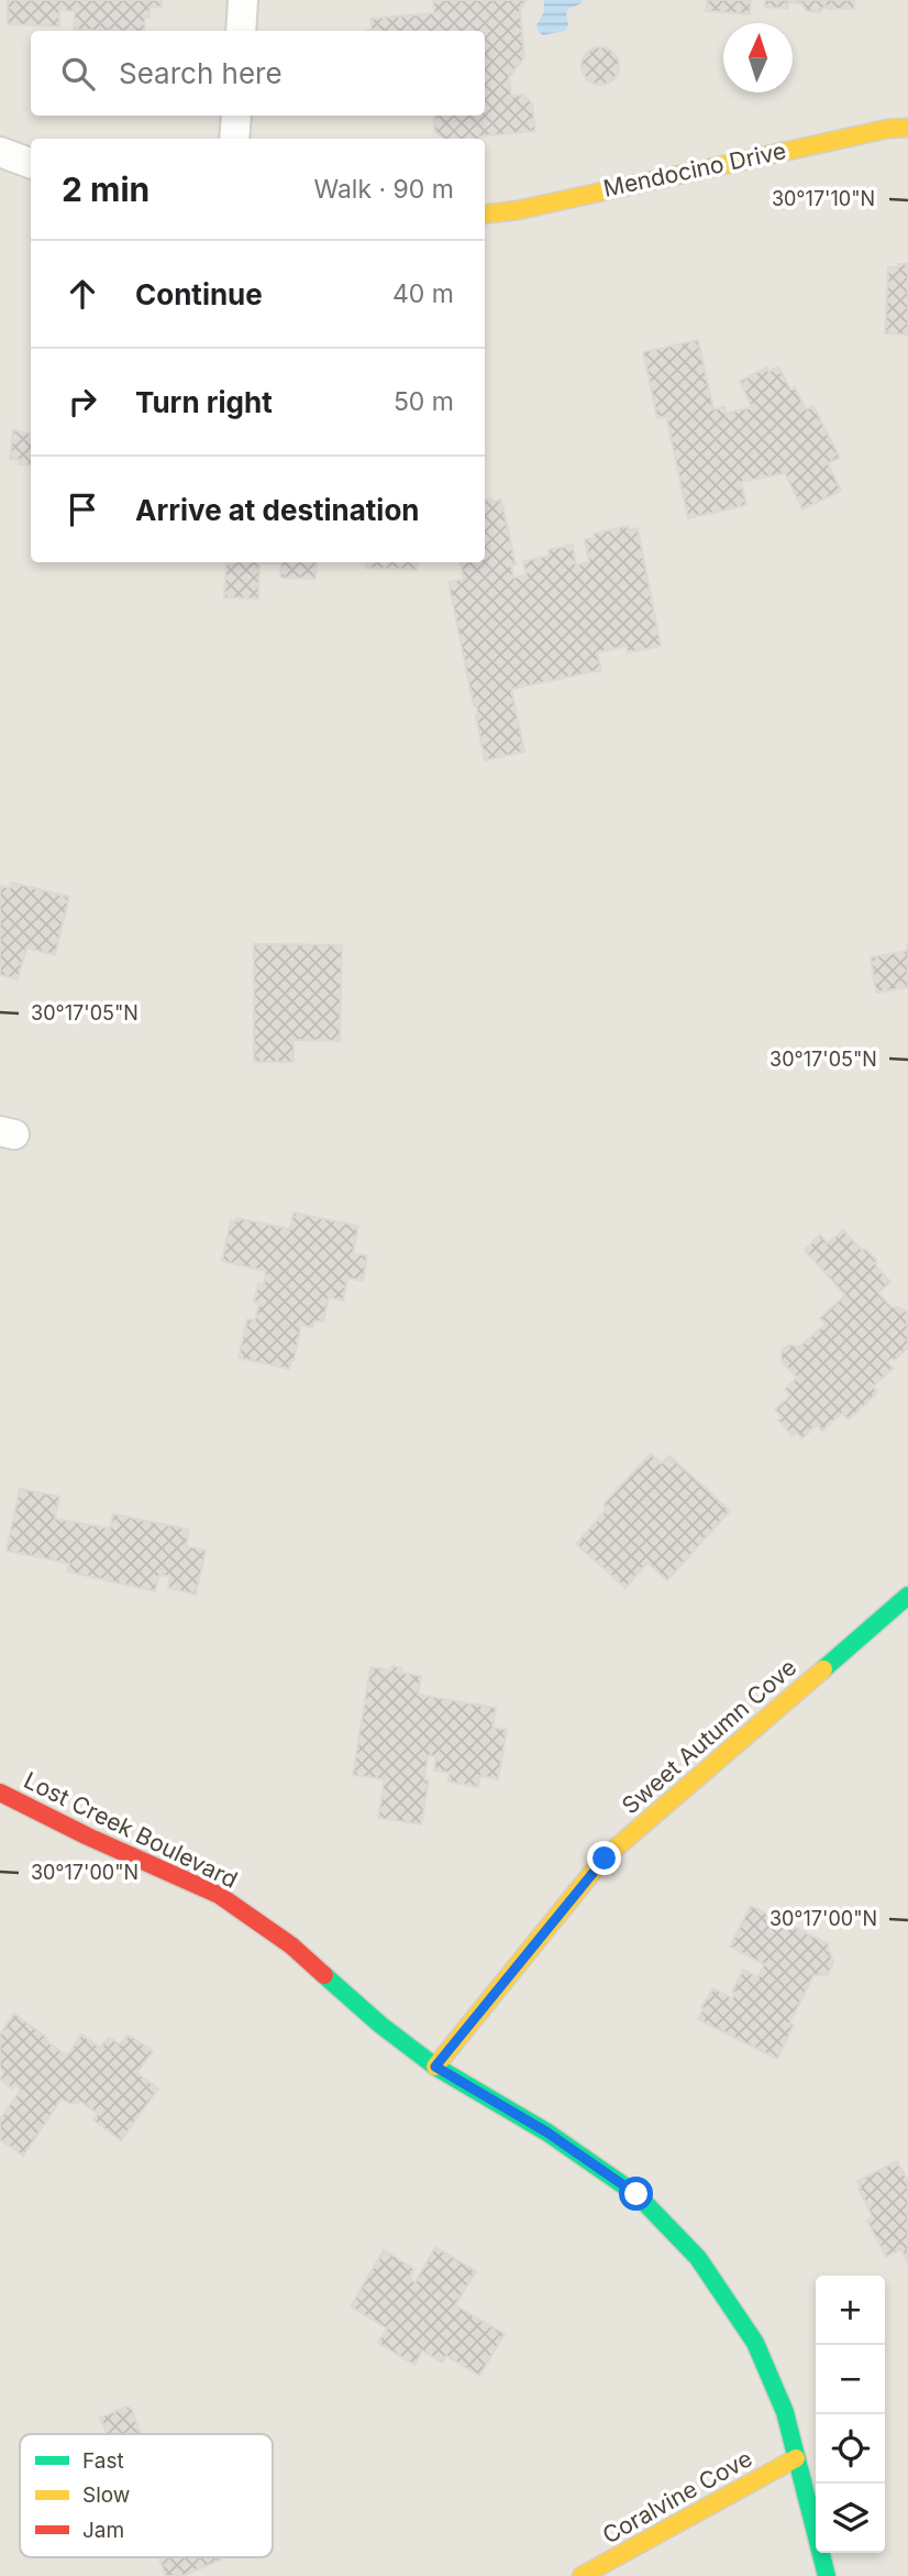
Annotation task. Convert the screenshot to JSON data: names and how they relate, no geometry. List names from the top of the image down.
{
  "streets": {
    "street": [
      "Mendocino Drive",
      "Sweet Autumn Cove",
      "Lost Creek Boulevard",
      "Coralvine Cove"
    ]
  },
  "crossings": [
    ["Sweet Autumn Cove", "Lost Creek Boulevard"],
    ["Lost Creek Boulevard", "Coralvine Cove"]
  ],
  "legend": ["Fast", "Slow", "Jam"],
  "north": "top",
  "page": {
    "search": "Search here",
    "heading": ["2 min", "Walk · 90 m"],
    "list": [
      ["Continue", "40 m"],
      ["Turn right", "50 m"],
      "Arrive at destination"
    ],
    "map_buttons": ["+", "−"]
  },
  "coordinates": ["30°17'10\"N", "30°17'05\"N", "30°17'00\"N"]
}
